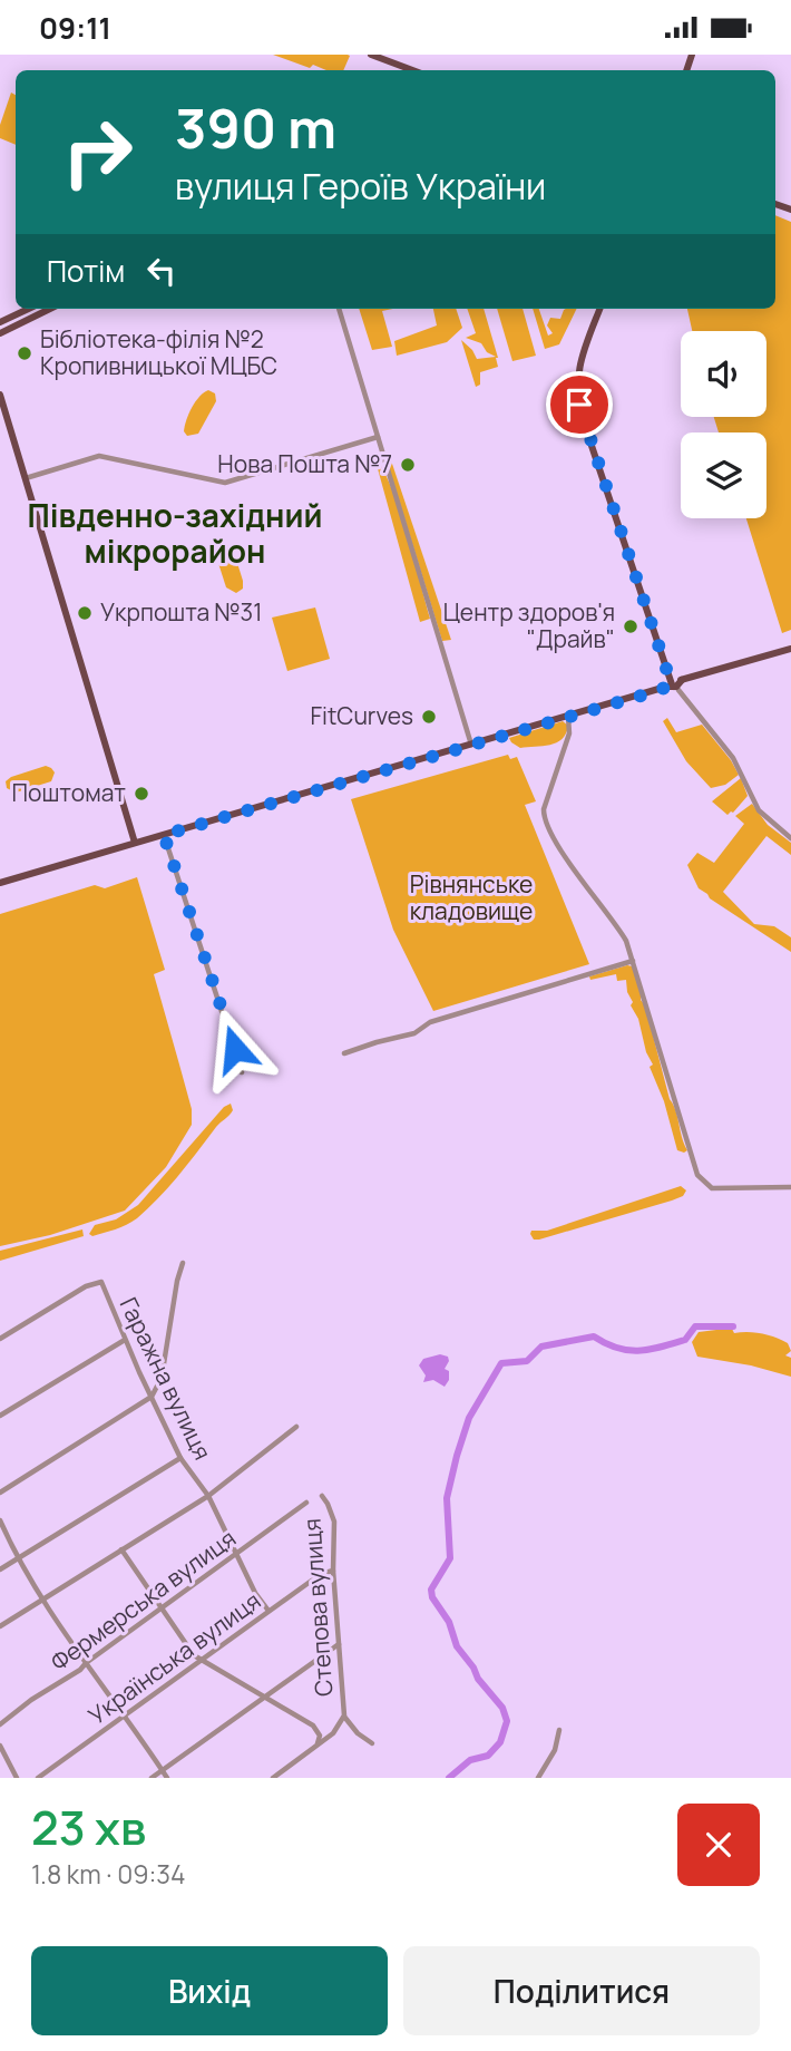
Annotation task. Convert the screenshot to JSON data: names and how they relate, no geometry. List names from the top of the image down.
{
  "streets": {
    "street": [
      "Гаражна вулиця",
      "Фермерська вулиця",
      "Степова вулиця",
      "Українська вулиця"
    ]
  },
  "crossings": [
    ["Гаражна вулиця", "Фермерська вулиця"],
    ["Гаражна вулиця", "Українська вулиця"],
    ["Степова вулиця", "Українська вулиця"]
  ],
  "districts": ["Південно-західний мікрорайон"],
  "parks": ["Рівнянське кладовище"],
  "places": [
    "Бібліотека-філія №2 Кропивницької МЦБС",
    "Нова Пошта №7",
    "Укрпошта №31",
    "Центр здоров'я \"Драйв\"",
    "FitCurves",
    "Поштомат"
  ],
  "page": {
    "status": "09:11",
    "turn": ["390 m", "вулиця Героїв України"],
    "then": "Потім",
    "heading": ["23 хв", "1.8 km · 09:34"],
    "buttons": ["Вихід", "Поділитися"]
  }
}
